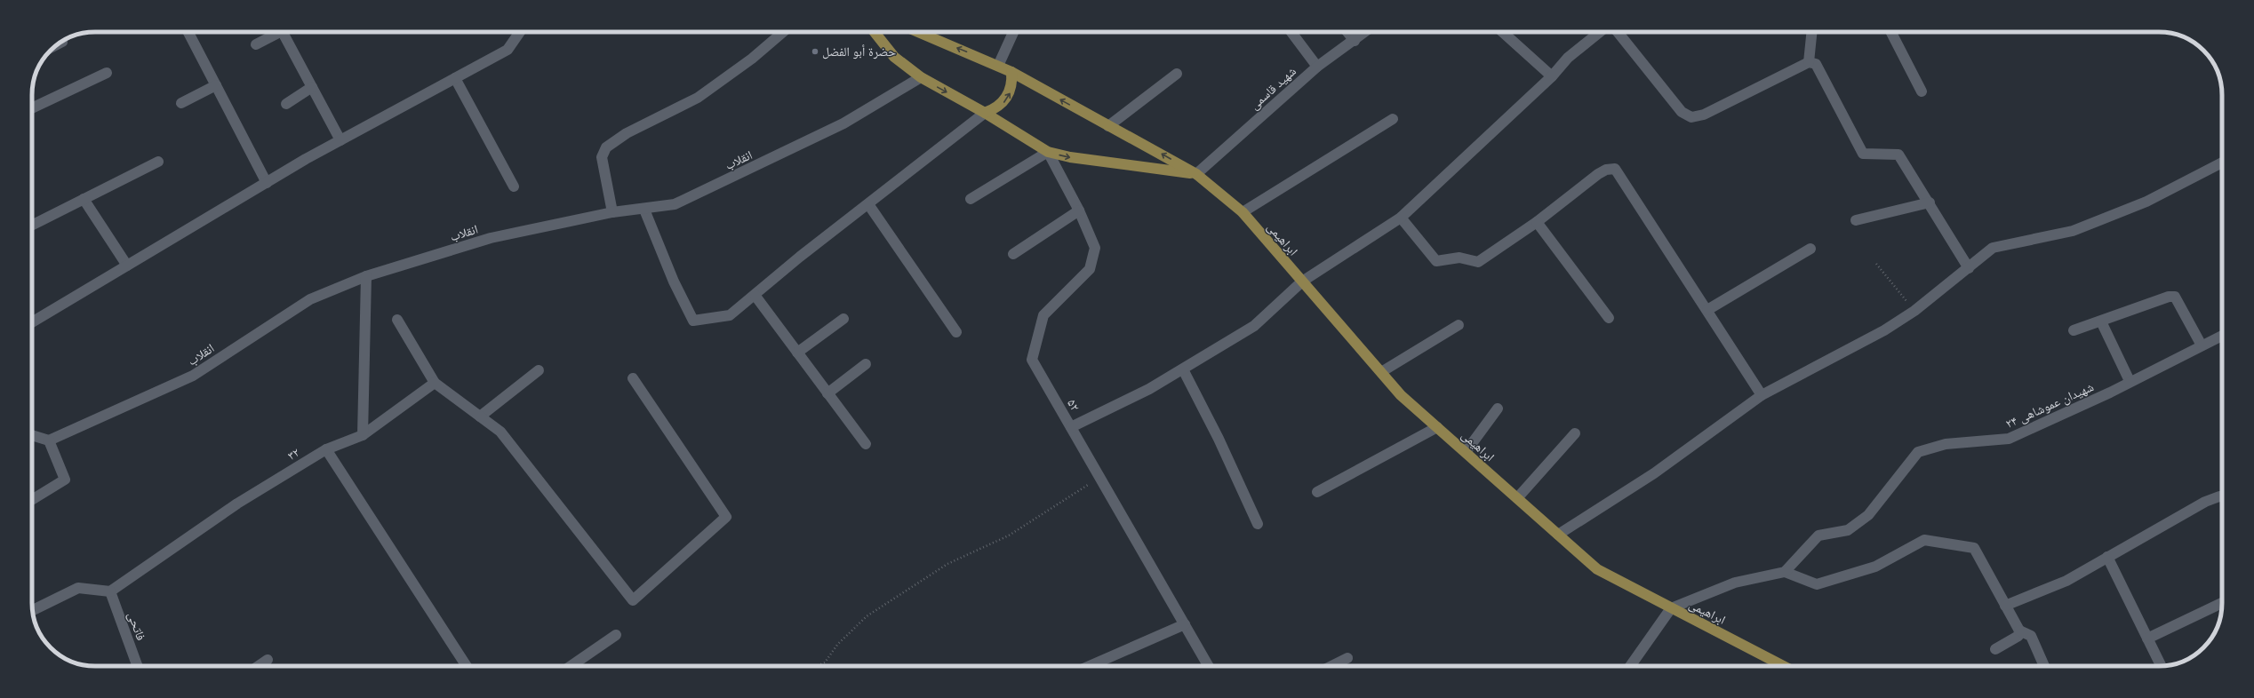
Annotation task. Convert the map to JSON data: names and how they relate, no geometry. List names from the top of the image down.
{
  "streets": {
    "main road": ["ابراهیمی"],
    "street": [
      "شهید قاسمی",
      "انقلاب",
      "۵۲",
      "۲۴ شهیدان عموشاهی",
      "۳۲",
      "فاتحی"
    ]
  },
  "crossings": [
    ["شهید قاسمی", "ابراهیمی"],
    ["۳۲", "فاتحی"]
  ],
  "places": ["حضرة أبو الفضل"]
}
